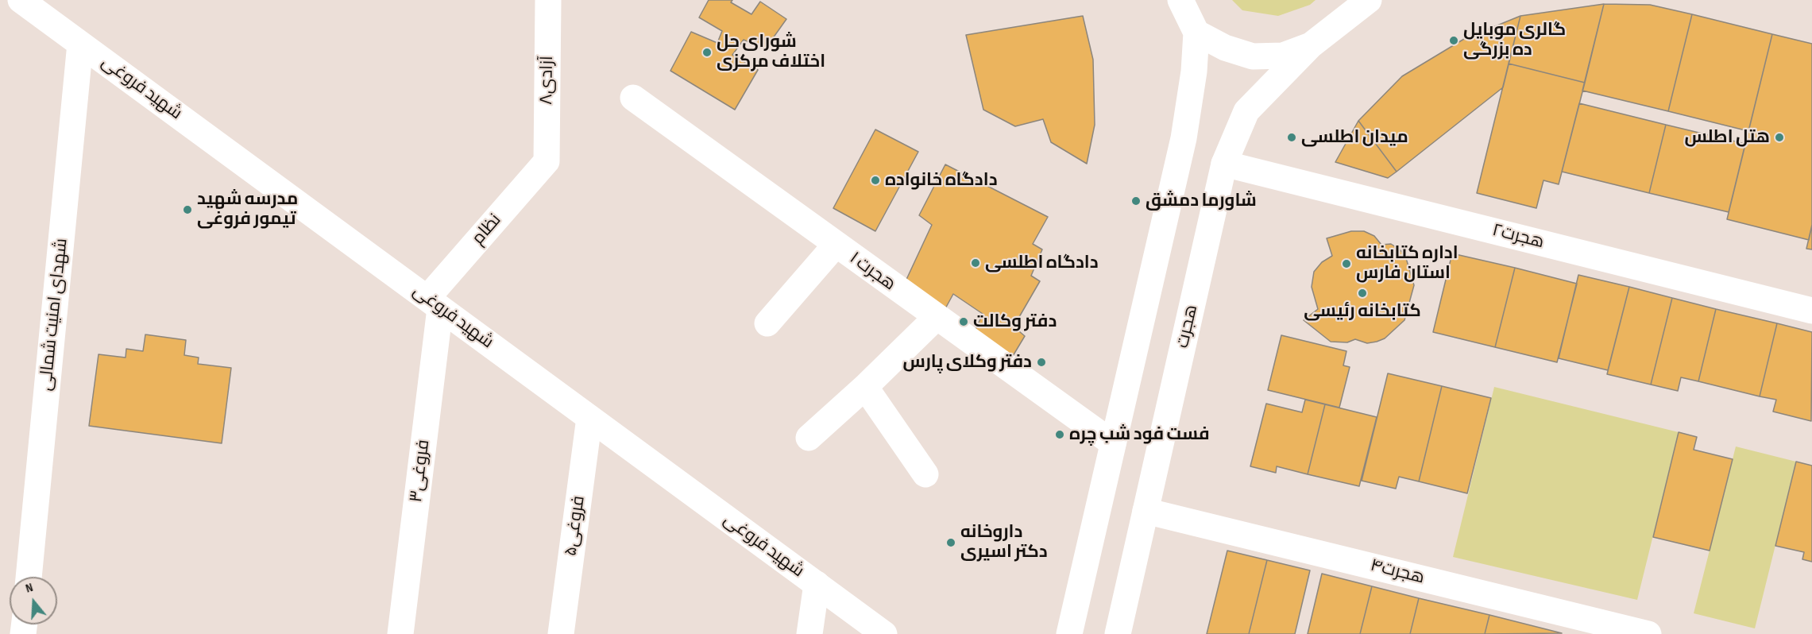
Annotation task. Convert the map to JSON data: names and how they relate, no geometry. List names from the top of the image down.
{
  "streets": {
    "street": [
      "آزادی۸",
      "شهید فروغی",
      "نظام",
      "هجرت۲",
      "هجرت ۱",
      "شهدای امنیت شمالی",
      "هجرت",
      "فروغی۳",
      "فروغی۵",
      "هجرت۴"
    ]
  },
  "crossings": [
    ["آزادی۸", "نظام"],
    ["شهید فروغی", "نظام"],
    ["شهید فروغی", "شهدای امنیت شمالی"],
    ["شهید فروغی", "فروغی۳"],
    ["شهید فروغی", "فروغی۵"],
    ["نظام", "فروغی۳"],
    ["هجرت۲", "هجرت"],
    ["هجرت", "هجرت۴"]
  ],
  "places": [
    "گالری موبایل ده بزرگی",
    "شورای حل اختلاف مرکزی",
    "میدان اطلسی",
    "هتل اطلس",
    "دادگاه خانواده",
    "شاورما دمشق",
    "مدرسه شهید تیمور فروغی",
    "دادگاه اطلسی",
    "اداره کتابخانه استان فارس",
    "کتابخانه رئیسی",
    "دفتر وکالت",
    "دفتر وکلای پارس",
    "فست فود شب چره",
    "داروخانه دکتر اسیری"
  ],
  "north": "top"
}
